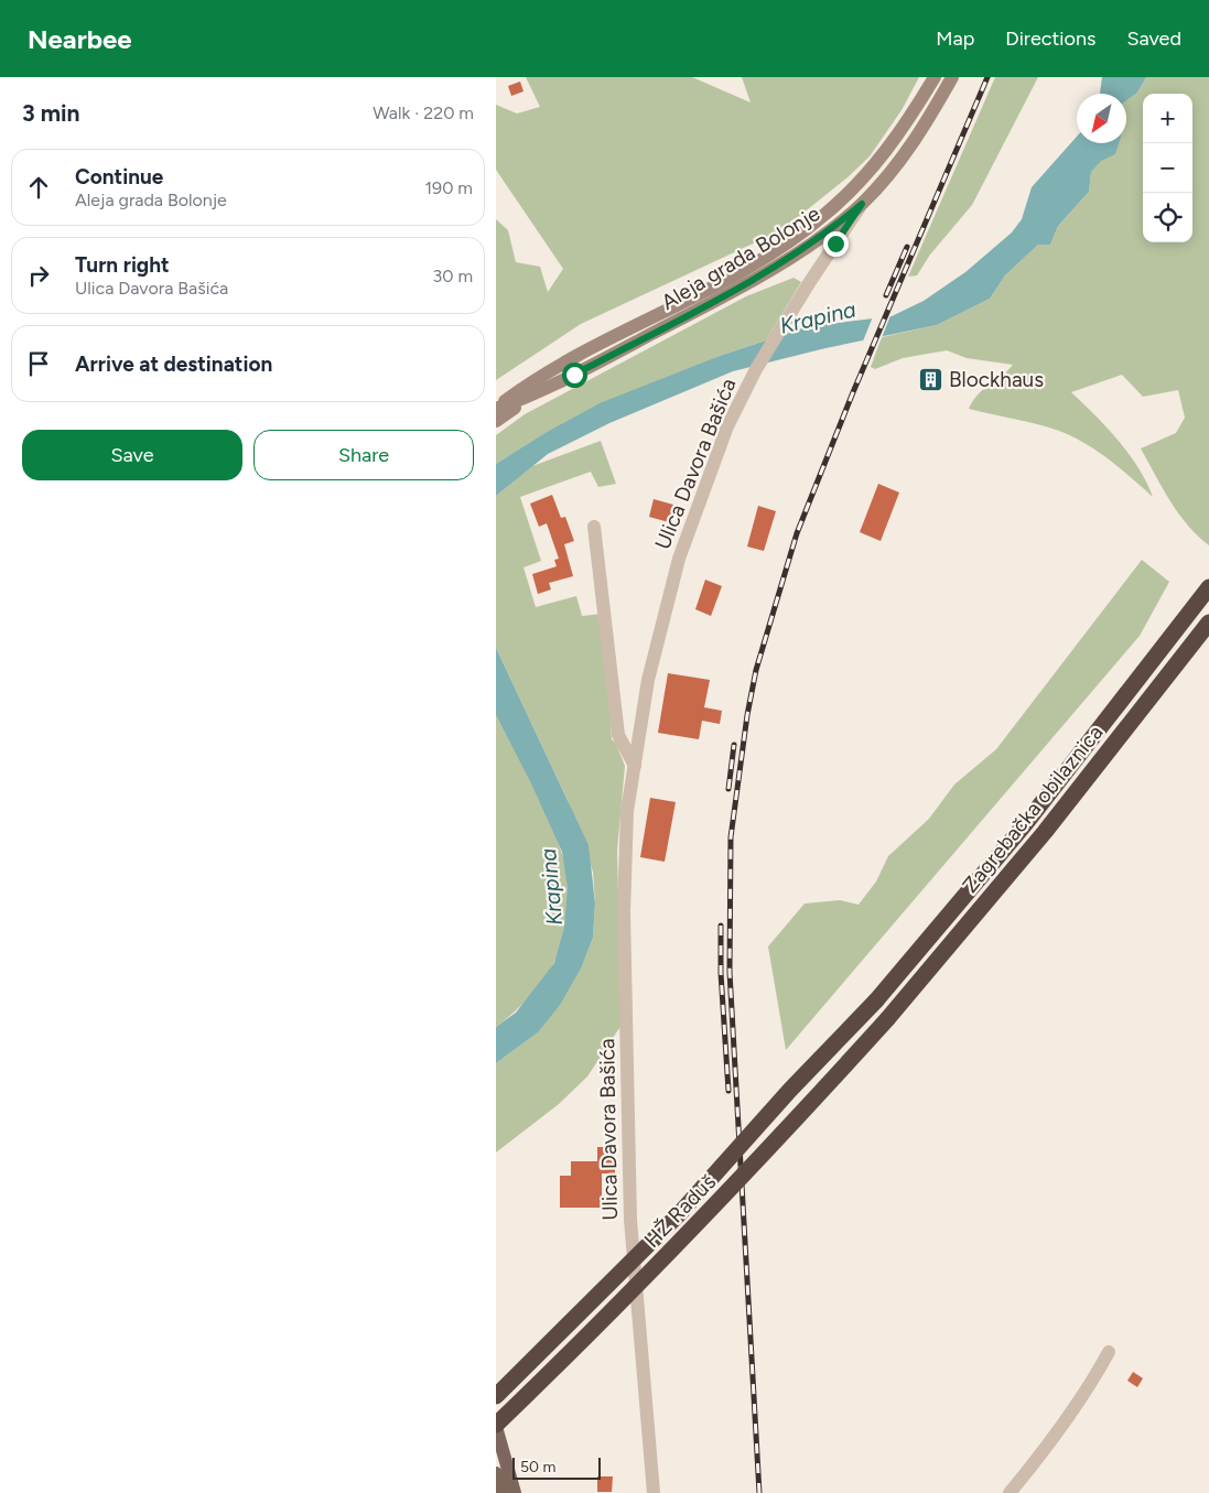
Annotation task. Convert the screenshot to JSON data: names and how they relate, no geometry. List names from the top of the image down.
{
  "streets": {
    "highway": ["Zagrebačka obilaznica", "HŽ Raduš"],
    "main road": ["Aleja grada Bolonje"],
    "street": ["Ulica Davora Bašića"]
  },
  "crossings": [
    ["Aleja grada Bolonje", "Ulica Davora Bašića"],
    ["Zagrebačka obilaznica", "HŽ Raduš"]
  ],
  "water": ["Krapina"],
  "places": {
    "building": ["Blockhaus"]
  },
  "scale_bar": "50 m",
  "north": "bottom left",
  "page": {
    "header": "Nearbee",
    "nav": ["Map", "Directions", "Saved"],
    "heading": ["3 min", "Walk · 220 m"],
    "map_buttons": ["+", "−"],
    "list": [
      ["Continue", "Aleja grada Bolonje", "190 m"],
      ["Turn right", "Ulica Davora Bašića", "30 m"],
      "Arrive at destination"
    ],
    "buttons": ["Save", "Share"],
    "scale": "50 m"
  }
}
